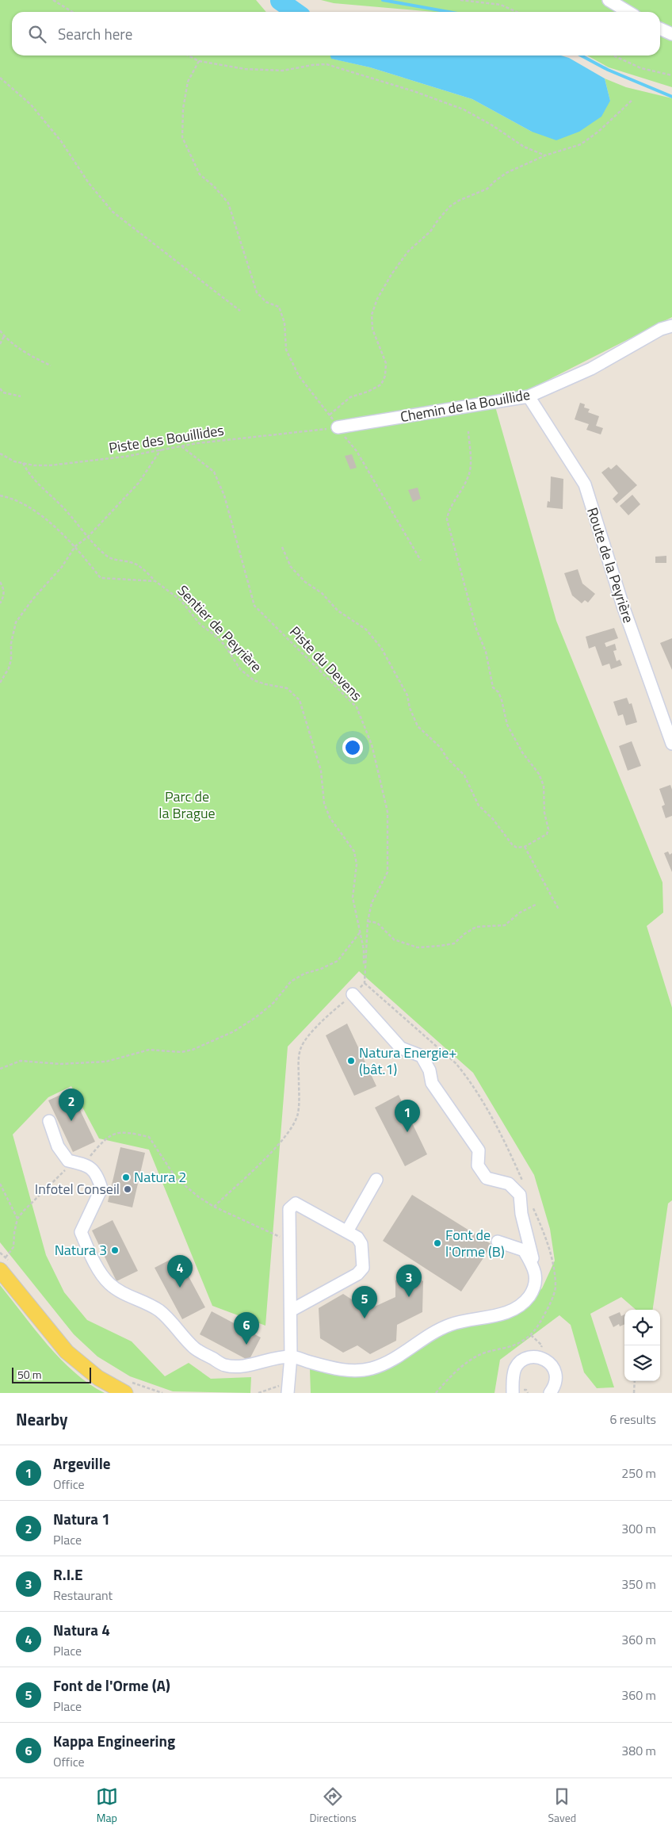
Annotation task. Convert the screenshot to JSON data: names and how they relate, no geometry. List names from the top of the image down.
{
  "streets": {
    "street": ["Chemin de la Bouillide", "Route de la Peyrière"],
    "path": ["Piste des Bouillides", "Sentier de Peyrière", "Piste du Devens"]
  },
  "crossings": [
    ["Chemin de la Bouillide", "Piste des Bouillides"],
    ["Chemin de la Bouillide", "Route de la Peyrière"],
    ["Piste des Bouillides", "Sentier de Peyrière"],
    ["Piste des Bouillides", "Piste du Devens"],
    ["Sentier de Peyrière", "Piste du Devens"]
  ],
  "parks": ["Parc de la Brague"],
  "places": [
    "Natura Energie+ (bât.1)",
    "Natura 2",
    "Infotel Conseil",
    "Font de l'Orme (B)",
    "Natura 3"
  ],
  "scale_bar": "50 m",
  "page": {
    "search": "Search here",
    "pins": [
      "2",
      "1",
      "4",
      "3",
      "5",
      "6"
    ],
    "scale": "50 m",
    "heading": ["Nearby", "6 results"],
    "list": [
      {
        "mark": "1",
        "name": "Argeville",
        "note": "Office",
        "value": "250 m"
      },
      {
        "mark": "2",
        "name": "Natura 1",
        "note": "Place",
        "value": "300 m"
      },
      {
        "mark": "3",
        "name": "R.I.E",
        "note": "Restaurant",
        "value": "350 m"
      },
      {
        "mark": "4",
        "name": "Natura 4",
        "note": "Place",
        "value": "360 m"
      },
      {
        "mark": "5",
        "name": "Font de l'Orme (A)",
        "note": "Place",
        "value": "360 m"
      },
      {
        "mark": "6",
        "name": "Kappa Engineering",
        "note": "Office",
        "value": "380 m"
      }
    ],
    "nav": ["Map", "Directions", "Saved"]
  }
}
